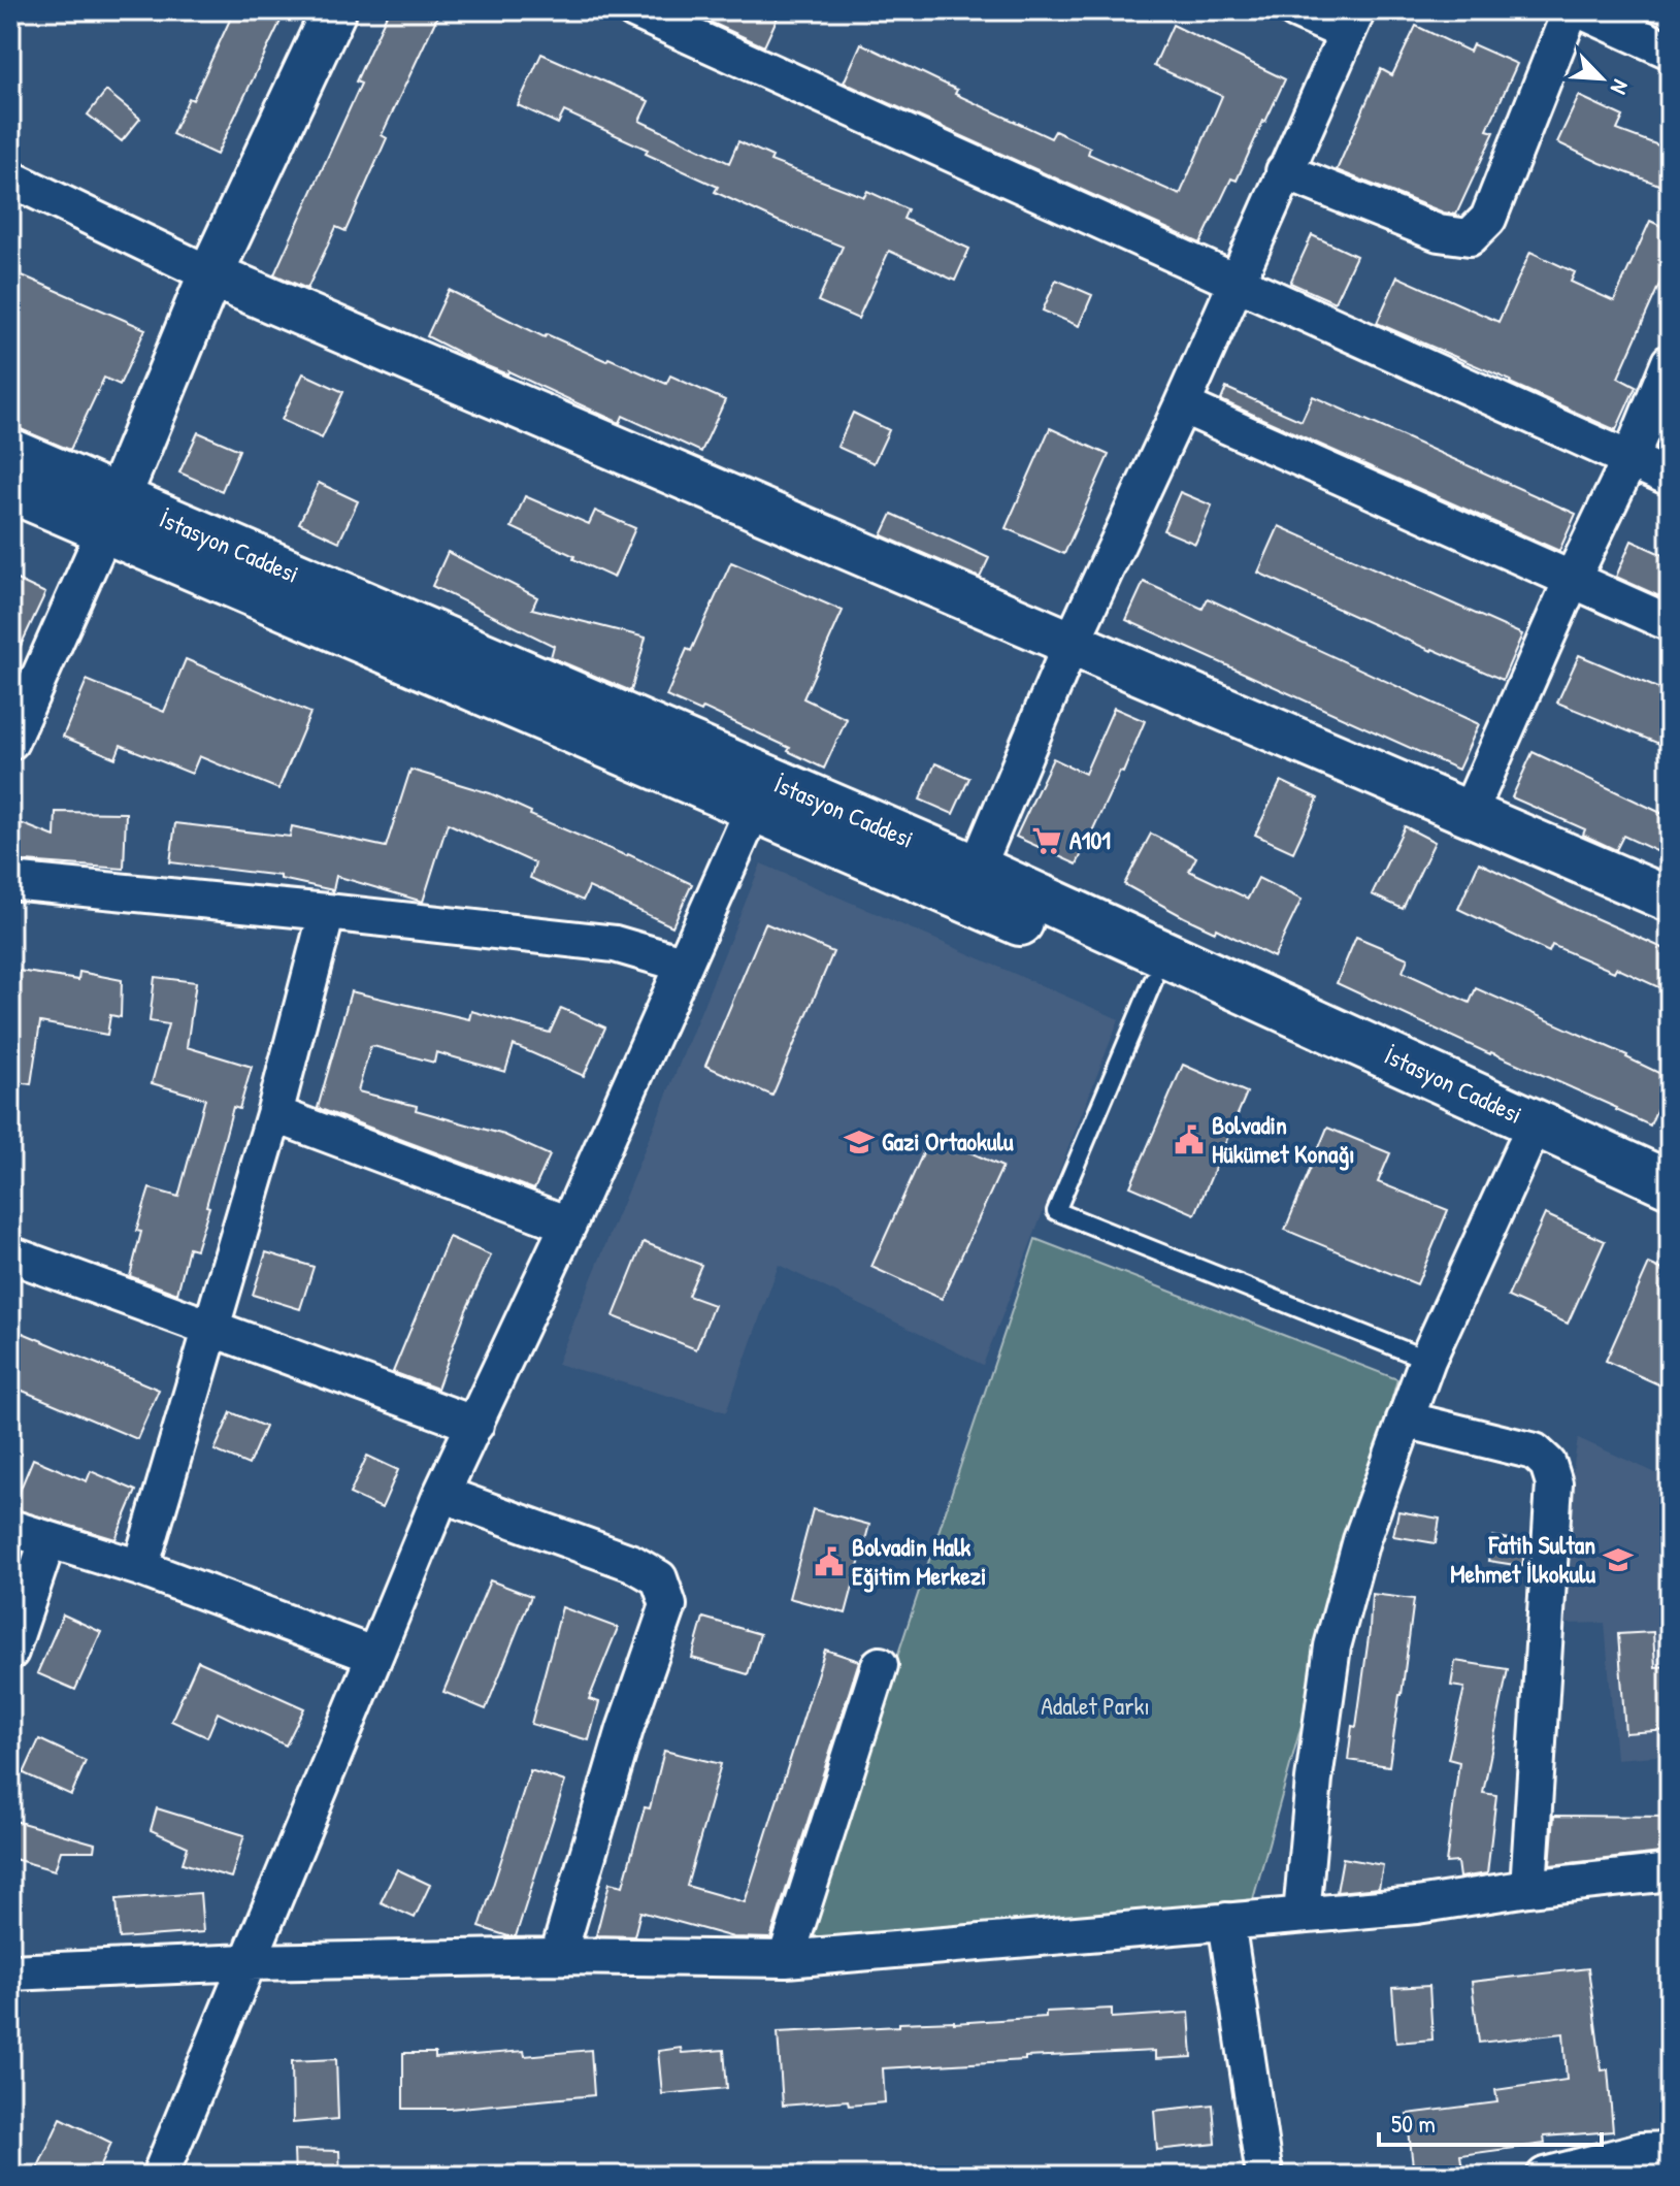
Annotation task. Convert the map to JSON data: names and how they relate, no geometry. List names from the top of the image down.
{
  "streets": {
    "main road": ["İstasyon Caddesi"]
  },
  "parks": ["Adalet Parkı"],
  "places": {
    "supermarket": ["A101"],
    "public building": ["Bolvadin Hükümet Konağı", "Bolvadin Halk Eğitim Merkezi"],
    "school or university": ["Gazi Ortaokulu", "Fatih Sultan Mehmet İlkokulu"]
  },
  "scale_bar": "50 m",
  "north": "bottom right"
}
